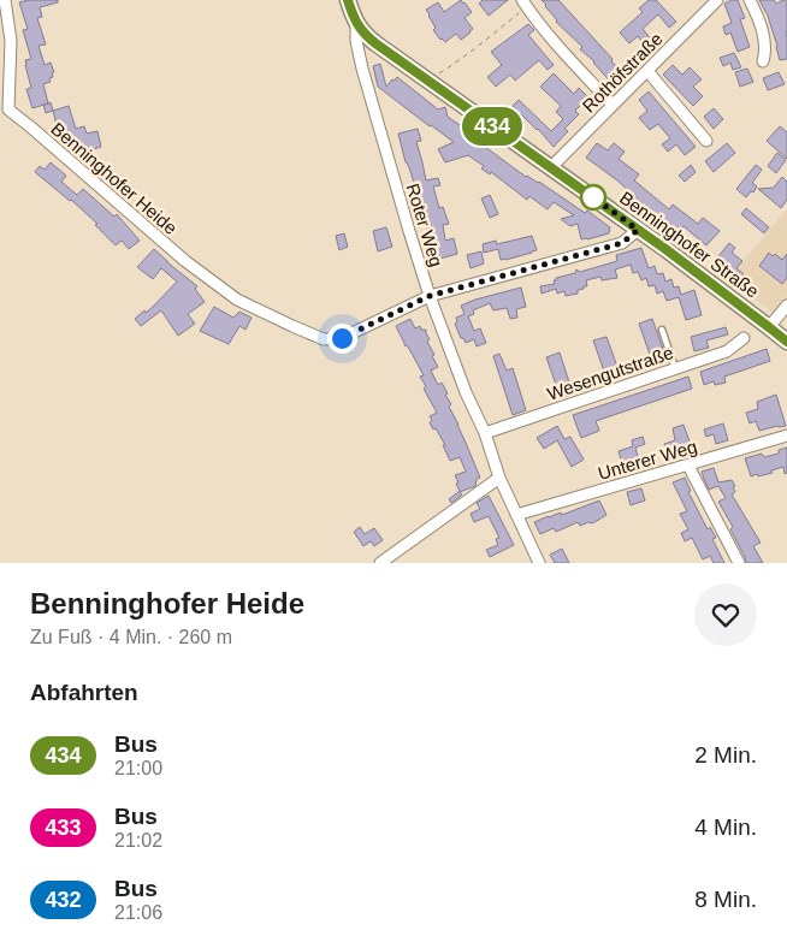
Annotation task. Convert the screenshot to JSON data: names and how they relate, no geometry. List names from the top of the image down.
{
  "streets": {
    "main road": ["Benninghofer Straße"],
    "street": [
      "Rothöfstraße",
      "Benninghofer Heide",
      "Roter Weg",
      "Wesengutstraße",
      "Unterer Weg"
    ]
  },
  "crossings": [
    ["Rothöfstraße", "Benninghofer Straße"],
    ["Benninghofer Heide", "Roter Weg"],
    ["Benninghofer Heide", "Benninghofer Straße"],
    ["Roter Weg", "Benninghofer Straße"],
    ["Roter Weg", "Wesengutstraße"],
    ["Roter Weg", "Unterer Weg"]
  ],
  "lines": ["bus line 434"],
  "page": {
    "on_map": "434",
    "heading": [
      ["Benninghofer Heide", "Zu Fuß · 4 Min. · 260 m"],
      "Abfahrten"
    ],
    "list": [
      {
        "mark": "434",
        "name": "Bus",
        "note": "21:00",
        "value": "2 Min."
      },
      {
        "mark": "433",
        "name": "Bus",
        "note": "21:02",
        "value": "4 Min."
      },
      {
        "mark": "432",
        "name": "Bus",
        "note": "21:06",
        "value": "8 Min."
      }
    ]
  }
}
